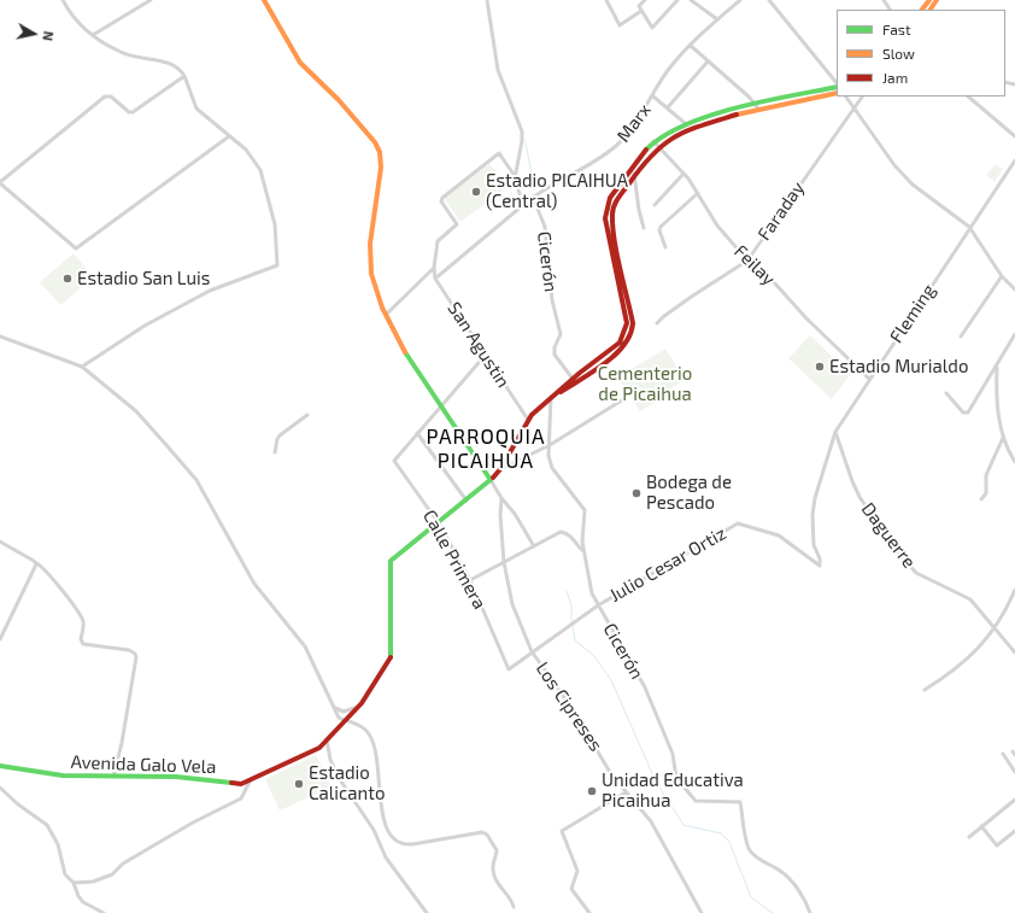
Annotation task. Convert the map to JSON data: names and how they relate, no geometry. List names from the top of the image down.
{
  "streets": {
    "main road": ["Avenida Galo Vela"],
    "street": [
      "Marx",
      "Faraday",
      "Cicerón",
      "Feilay",
      "Fleming",
      "San Agustin",
      "Daguerre",
      "Calle Primera",
      "Julio Cesar Ortiz",
      "Los Cipreses"
    ]
  },
  "crossings": [
    ["Marx", "Cicerón"],
    ["Marx", "San Agustin"],
    ["Faraday", "Feilay"],
    ["Cicerón", "Julio Cesar Ortiz"],
    ["Cicerón", "Avenida Galo Vela"],
    ["Feilay", "Fleming"],
    ["Feilay", "Avenida Galo Vela"],
    ["Fleming", "Daguerre"],
    ["Fleming", "Julio Cesar Ortiz"],
    ["San Agustin", "Avenida Galo Vela"],
    ["Calle Primera", "Julio Cesar Ortiz"],
    ["Calle Primera", "Los Cipreses"],
    ["Calle Primera", "Avenida Galo Vela"],
    ["Julio Cesar Ortiz", "Los Cipreses"]
  ],
  "districts": ["PARROQUIA PICAIHUA"],
  "parks": ["Cementerio de Picaihua"],
  "places": [
    "Estadio PICAIHUA (Central)",
    "Estadio San Luis",
    "Estadio Murialdo",
    "Bodega de Pescado",
    "Estadio Calicanto",
    "Unidad Educativa Picaihua"
  ],
  "legend": ["Fast", "Slow", "Jam"],
  "north": "right"
}
